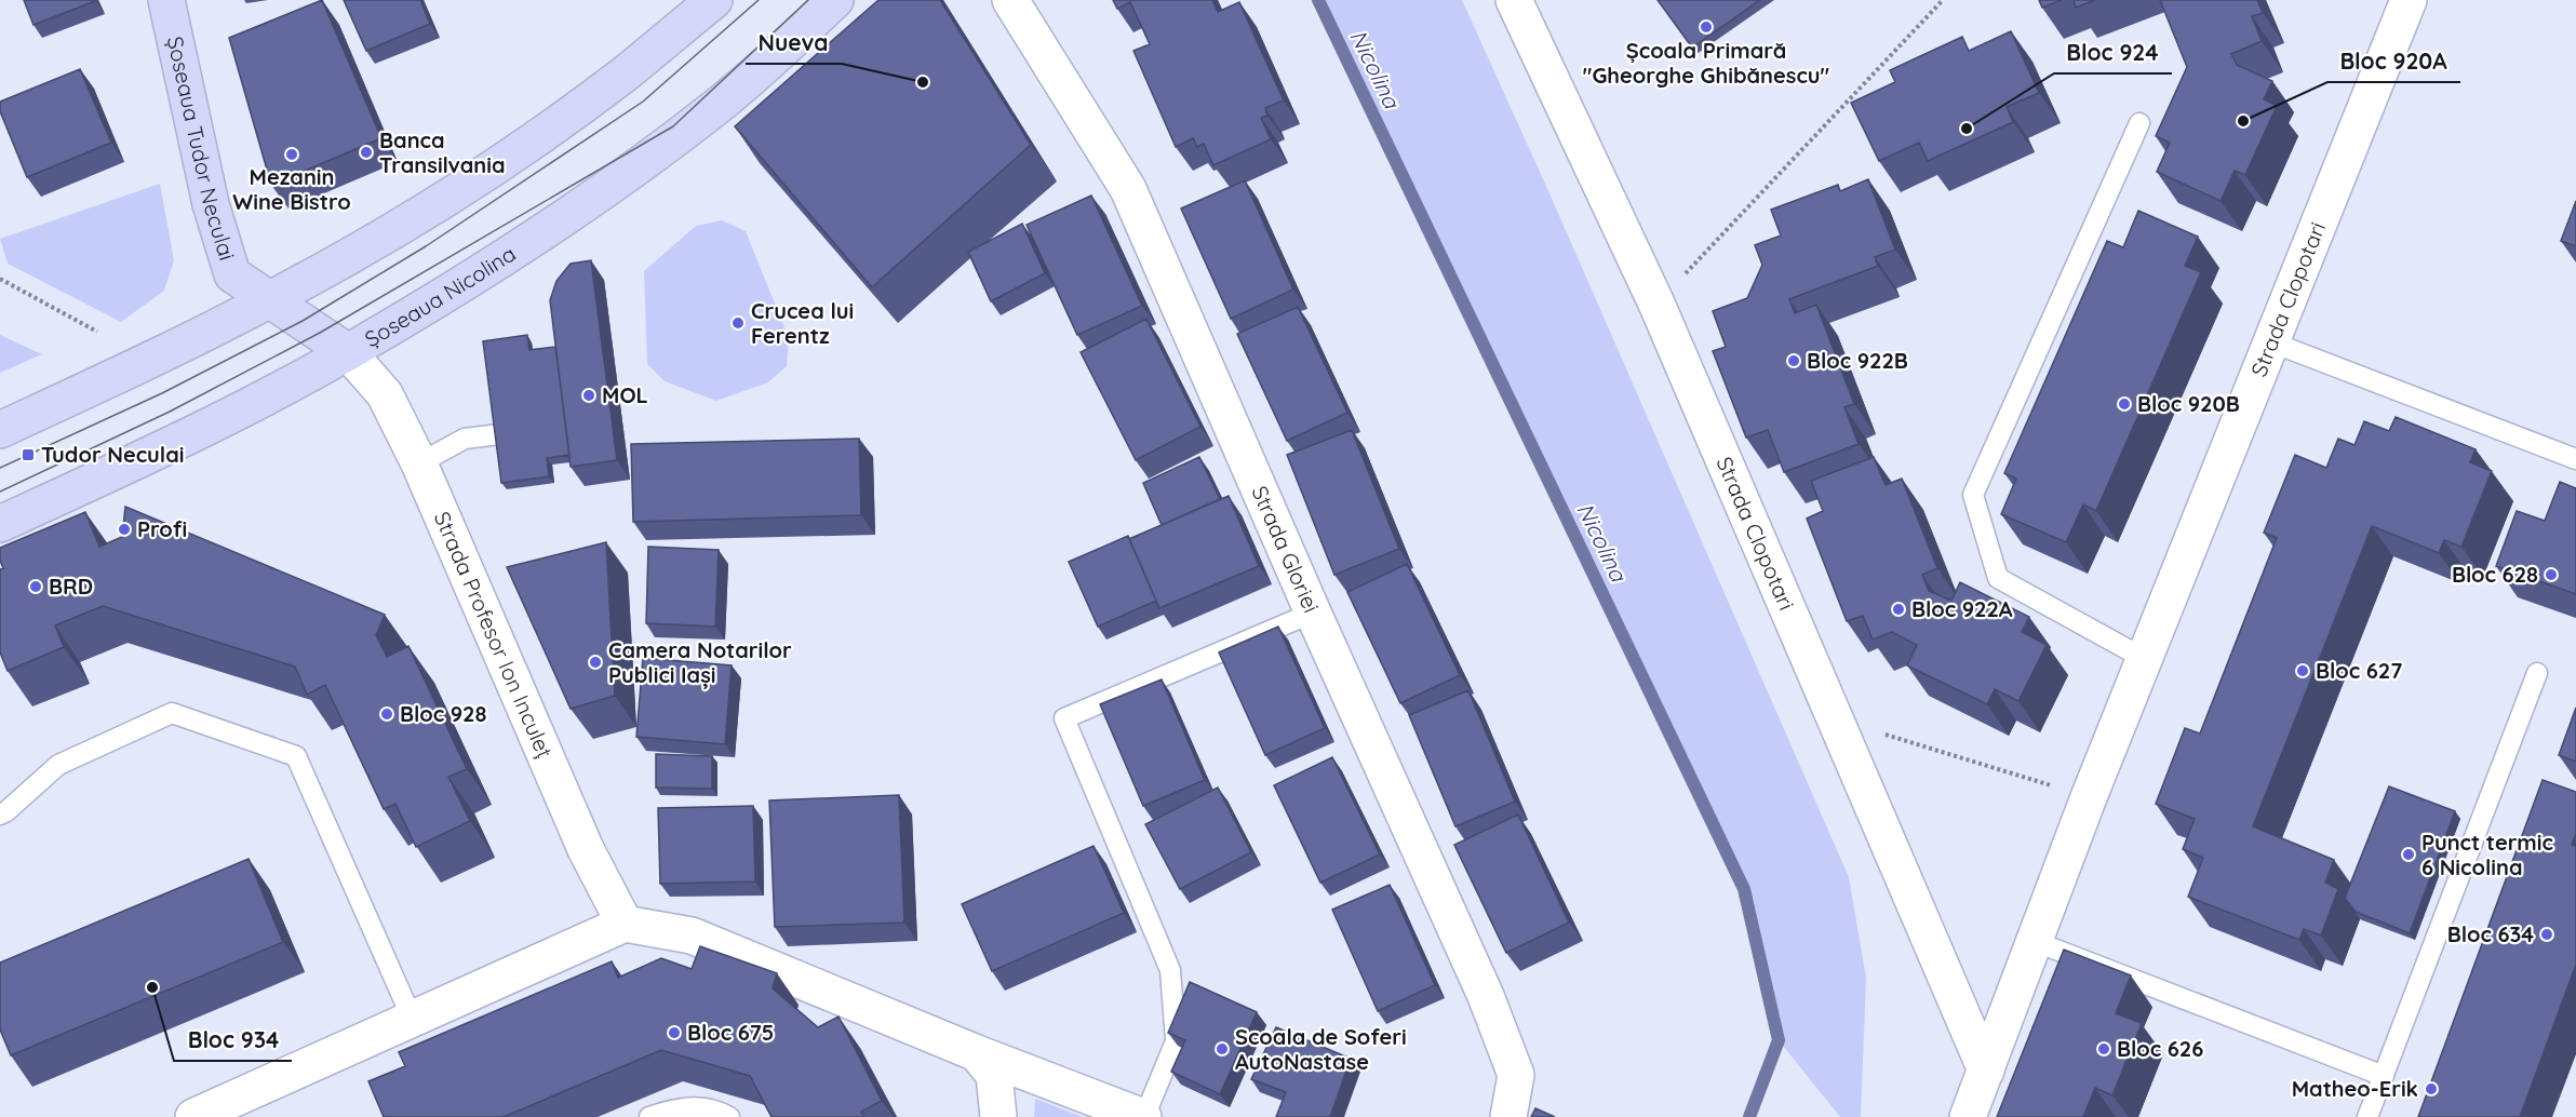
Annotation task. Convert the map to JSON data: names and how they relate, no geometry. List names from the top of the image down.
{
  "streets": {
    "main road": ["Șoseaua Tudor Neculai", "Șoseaua Nicolina"],
    "street": ["Strada Clopotari", "Strada Gloriei", "Strada Profesor Ion Inculeț"]
  },
  "crossings": [
    ["Șoseaua Tudor Neculai", "Șoseaua Nicolina"],
    ["Șoseaua Tudor Neculai", "Strada Profesor Ion Inculeț"],
    ["Șoseaua Nicolina", "Strada Profesor Ion Inculeț"]
  ],
  "water": ["Nicolina"],
  "places": {
    "other": [
      "Școala Primară \"Gheorghe Ghibănescu\"",
      "Nueva",
      "Bloc 920A",
      "Bloc 924",
      "Banca Transilvania",
      "Mezanin Wine Bistro",
      "Crucea lui Ferentz",
      "Bloc 922B",
      "MOL",
      "Bloc 920B",
      "Profi",
      "Bloc 628",
      "BRD",
      "Bloc 922A",
      "Camera Notarilor Publici Iași",
      "Bloc 627",
      "Bloc 928",
      "Punct termic 6 Nicolina",
      "Bloc 634",
      "Bloc 934",
      "Bloc 675",
      "Scoala de Soferi AutoNastase",
      "Bloc 626",
      "Matheo-Erik"
    ],
    "transit": ["Tudor Neculai"]
  }
}
